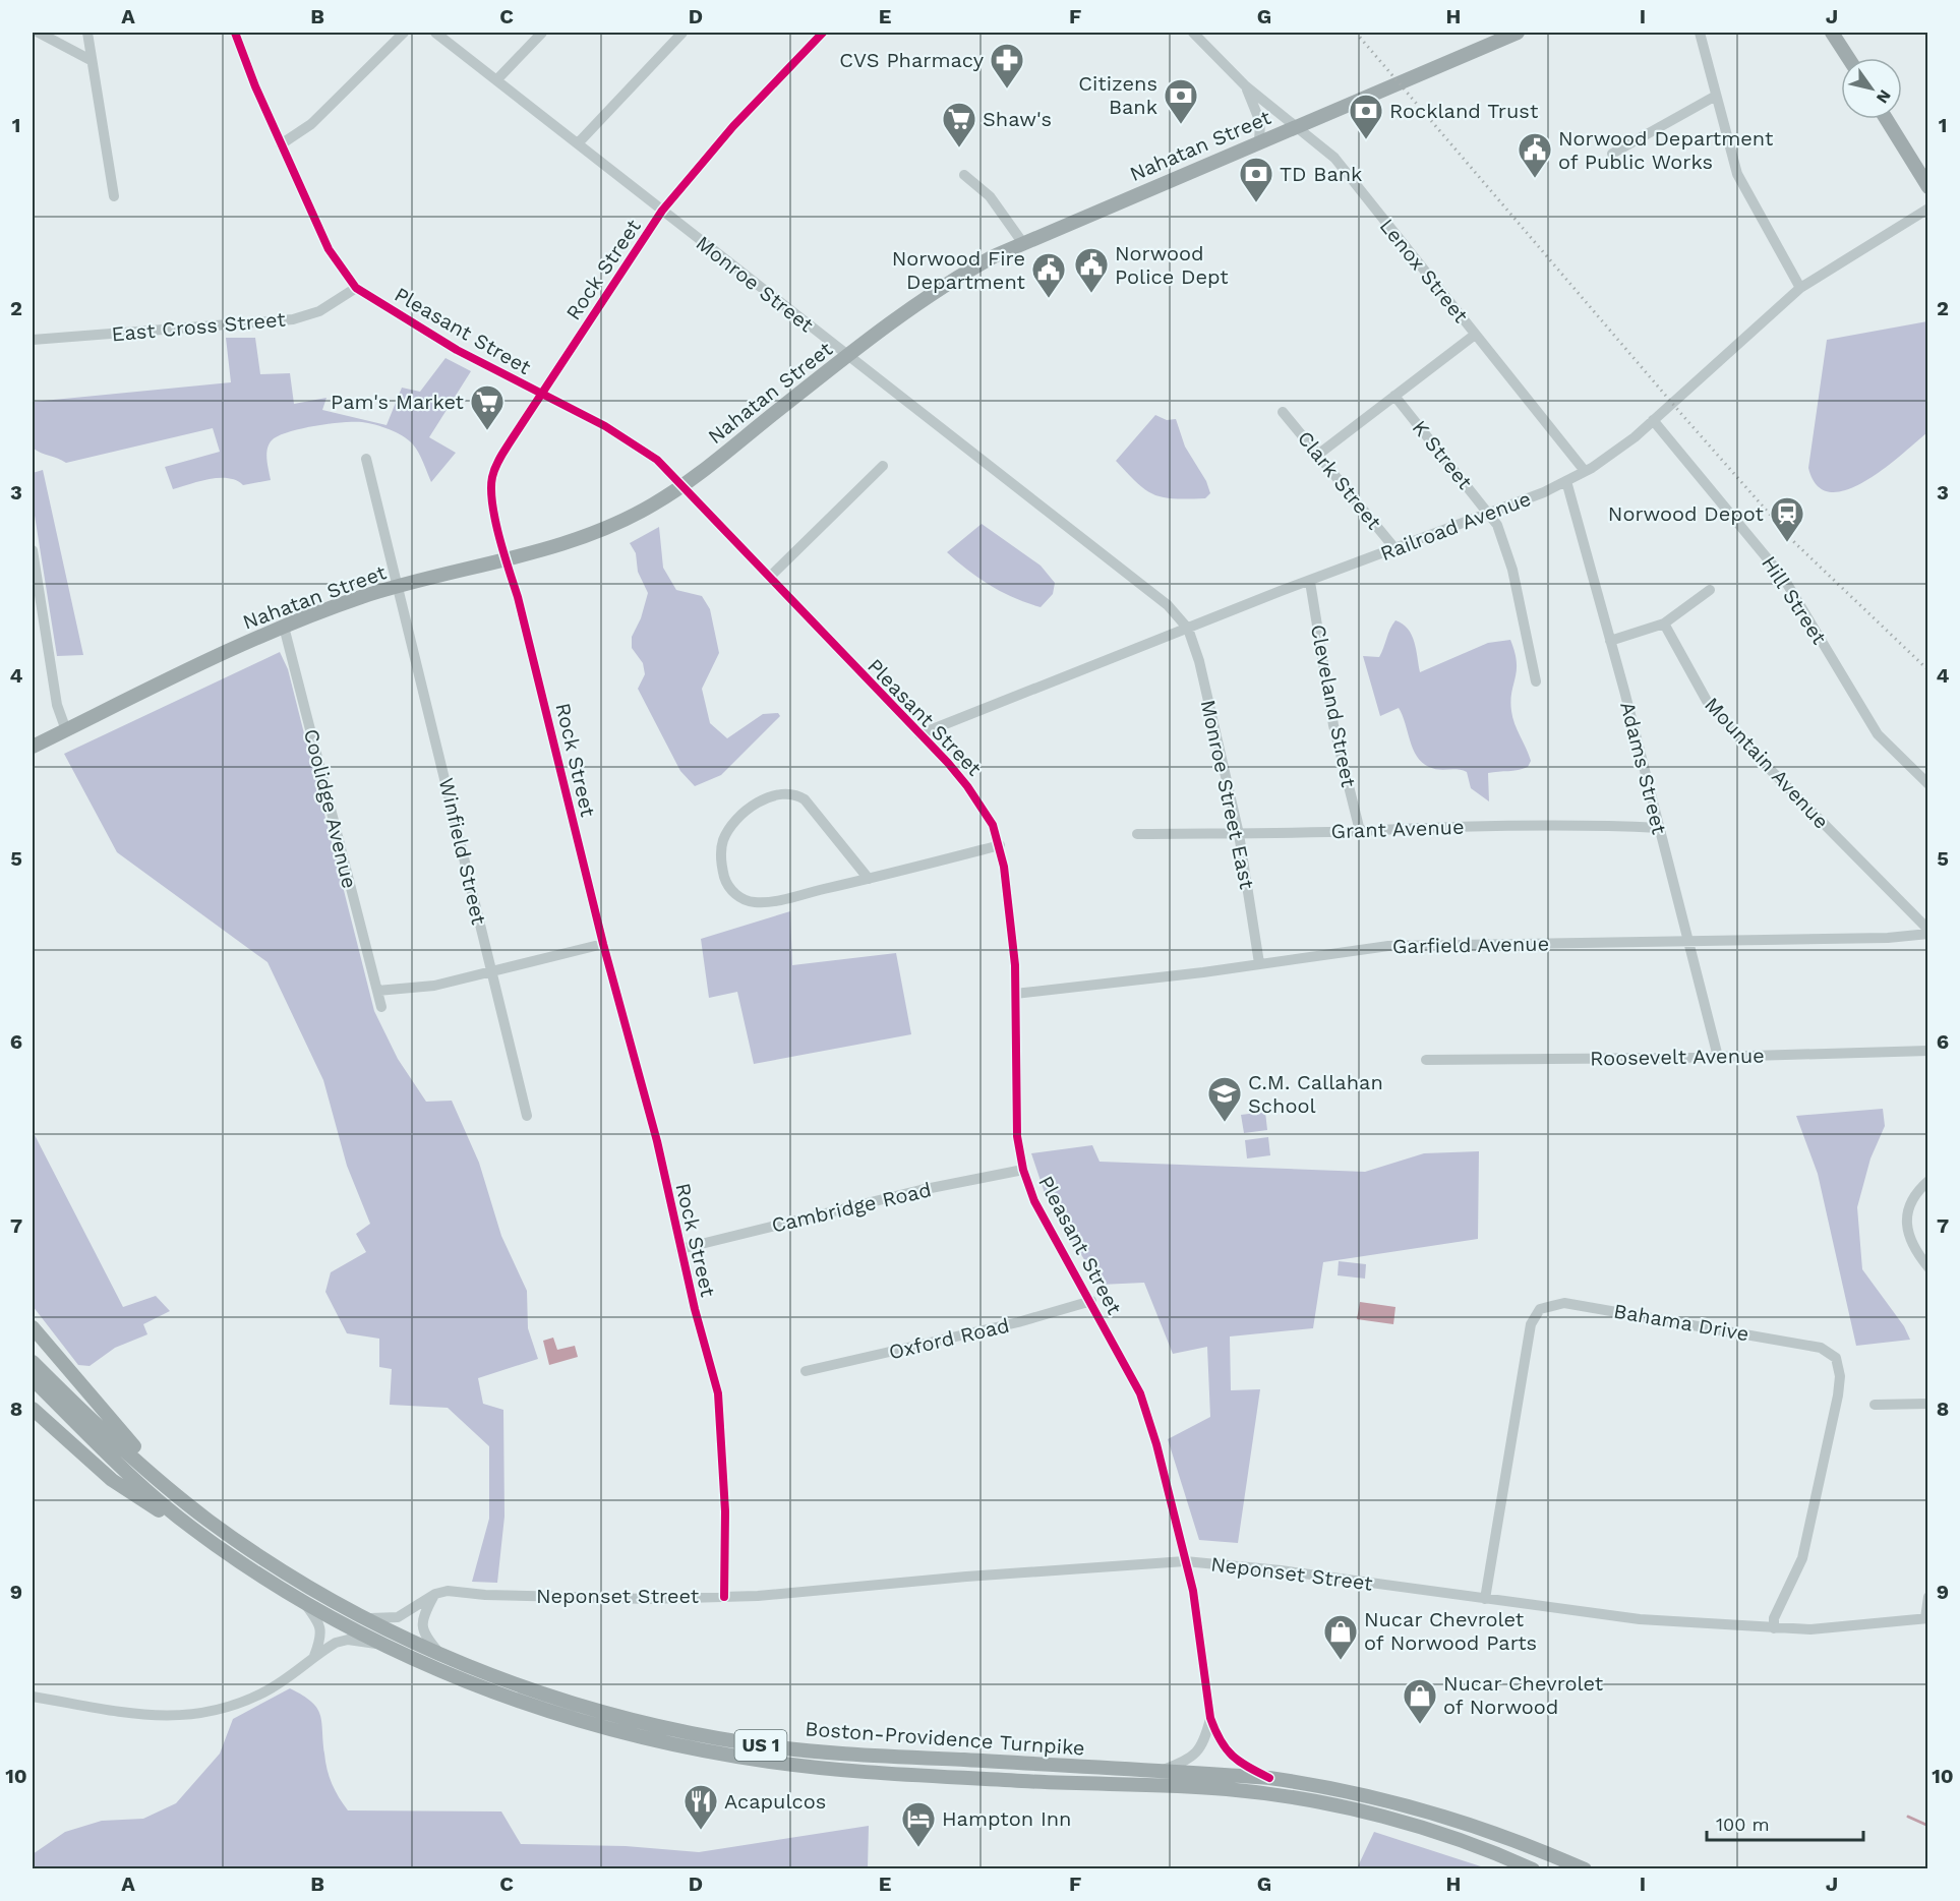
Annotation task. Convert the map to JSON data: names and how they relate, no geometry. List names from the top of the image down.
{
  "streets": {
    "main road": ["Nahatan Street", "Boston-Providence Turnpike", "US 1"],
    "street": [
      "Rock Street",
      "Lenox Street",
      "Monroe Street",
      "East Cross Street",
      "Pleasant Street",
      "K Street",
      "Clark Street",
      "Railroad Avenue",
      "Hill Street",
      "Cleveland Street",
      "Mountain Avenue",
      "Adams Street",
      "Monroe Street East",
      "Coolidge Avenue",
      "Grant Avenue",
      "Winfield Street",
      "Garfield Avenue",
      "Roosevelt Avenue",
      "Cambridge Road",
      "Bahama Drive",
      "Oxford Road",
      "Neponset Street"
    ]
  },
  "crossings": [
    ["Nahatan Street", "Rock Street"],
    ["Nahatan Street", "Lenox Street"],
    ["Nahatan Street", "Monroe Street"],
    ["Nahatan Street", "Pleasant Street"],
    ["Nahatan Street", "Coolidge Avenue"],
    ["Nahatan Street", "Winfield Street"],
    ["Rock Street", "Monroe Street"],
    ["Rock Street", "Pleasant Street"],
    ["Rock Street", "Cambridge Road"],
    ["Rock Street", "Neponset Street"],
    ["Lenox Street", "Railroad Avenue"],
    ["Monroe Street", "Railroad Avenue"],
    ["Monroe Street", "Monroe Street East"],
    ["East Cross Street", "Pleasant Street"],
    ["Pleasant Street", "Railroad Avenue"],
    ["Pleasant Street", "Garfield Avenue"],
    ["Pleasant Street", "Cambridge Road"],
    ["Pleasant Street", "Oxford Road"],
    ["Pleasant Street", "Neponset Street"],
    ["Pleasant Street", "Boston-Providence Turnpike"],
    ["K Street", "Railroad Avenue"],
    ["Clark Street", "Railroad Avenue"],
    ["Railroad Avenue", "Hill Street"],
    ["Railroad Avenue", "Cleveland Street"],
    ["Railroad Avenue", "Adams Street"],
    ["Railroad Avenue", "Monroe Street East"],
    ["Cleveland Street", "Grant Avenue"],
    ["Mountain Avenue", "Garfield Avenue"],
    ["Adams Street", "Grant Avenue"],
    ["Adams Street", "Garfield Avenue"],
    ["Adams Street", "Roosevelt Avenue"],
    ["Monroe Street East", "Grant Avenue"],
    ["Monroe Street East", "Garfield Avenue"],
    ["Bahama Drive", "Neponset Street"],
    ["Neponset Street", "Boston-Providence Turnpike"]
  ],
  "places": {
    "pharmacy": ["CVS Pharmacy"],
    "bank": ["Citizens Bank", "Rockland Trust", "TD Bank"],
    "supermarket": ["Shaw's", "Pam's Market"],
    "public building": ["Norwood Department of Public Works", "Norwood Police Dept", "Norwood Fire Department"],
    "station": ["Norwood Depot"],
    "school or university": ["C.M. Callahan School"],
    "shop": ["Nucar Chevrolet of Norwood Parts", "Nucar Chevrolet of Norwood"],
    "restaurant": ["Acapulcos"],
    "hotel": ["Hampton Inn"]
  },
  "scale_bar": "100 m",
  "north": "bottom right",
  "grid": {
    "columns": [
      "A",
      "B",
      "C",
      "D",
      "E",
      "F",
      "G",
      "H",
      "I",
      "J"
    ],
    "rows": [
      "1",
      "2",
      "3",
      "4",
      "5",
      "6",
      "7",
      "8",
      "9",
      "10"
    ]
  }
}
